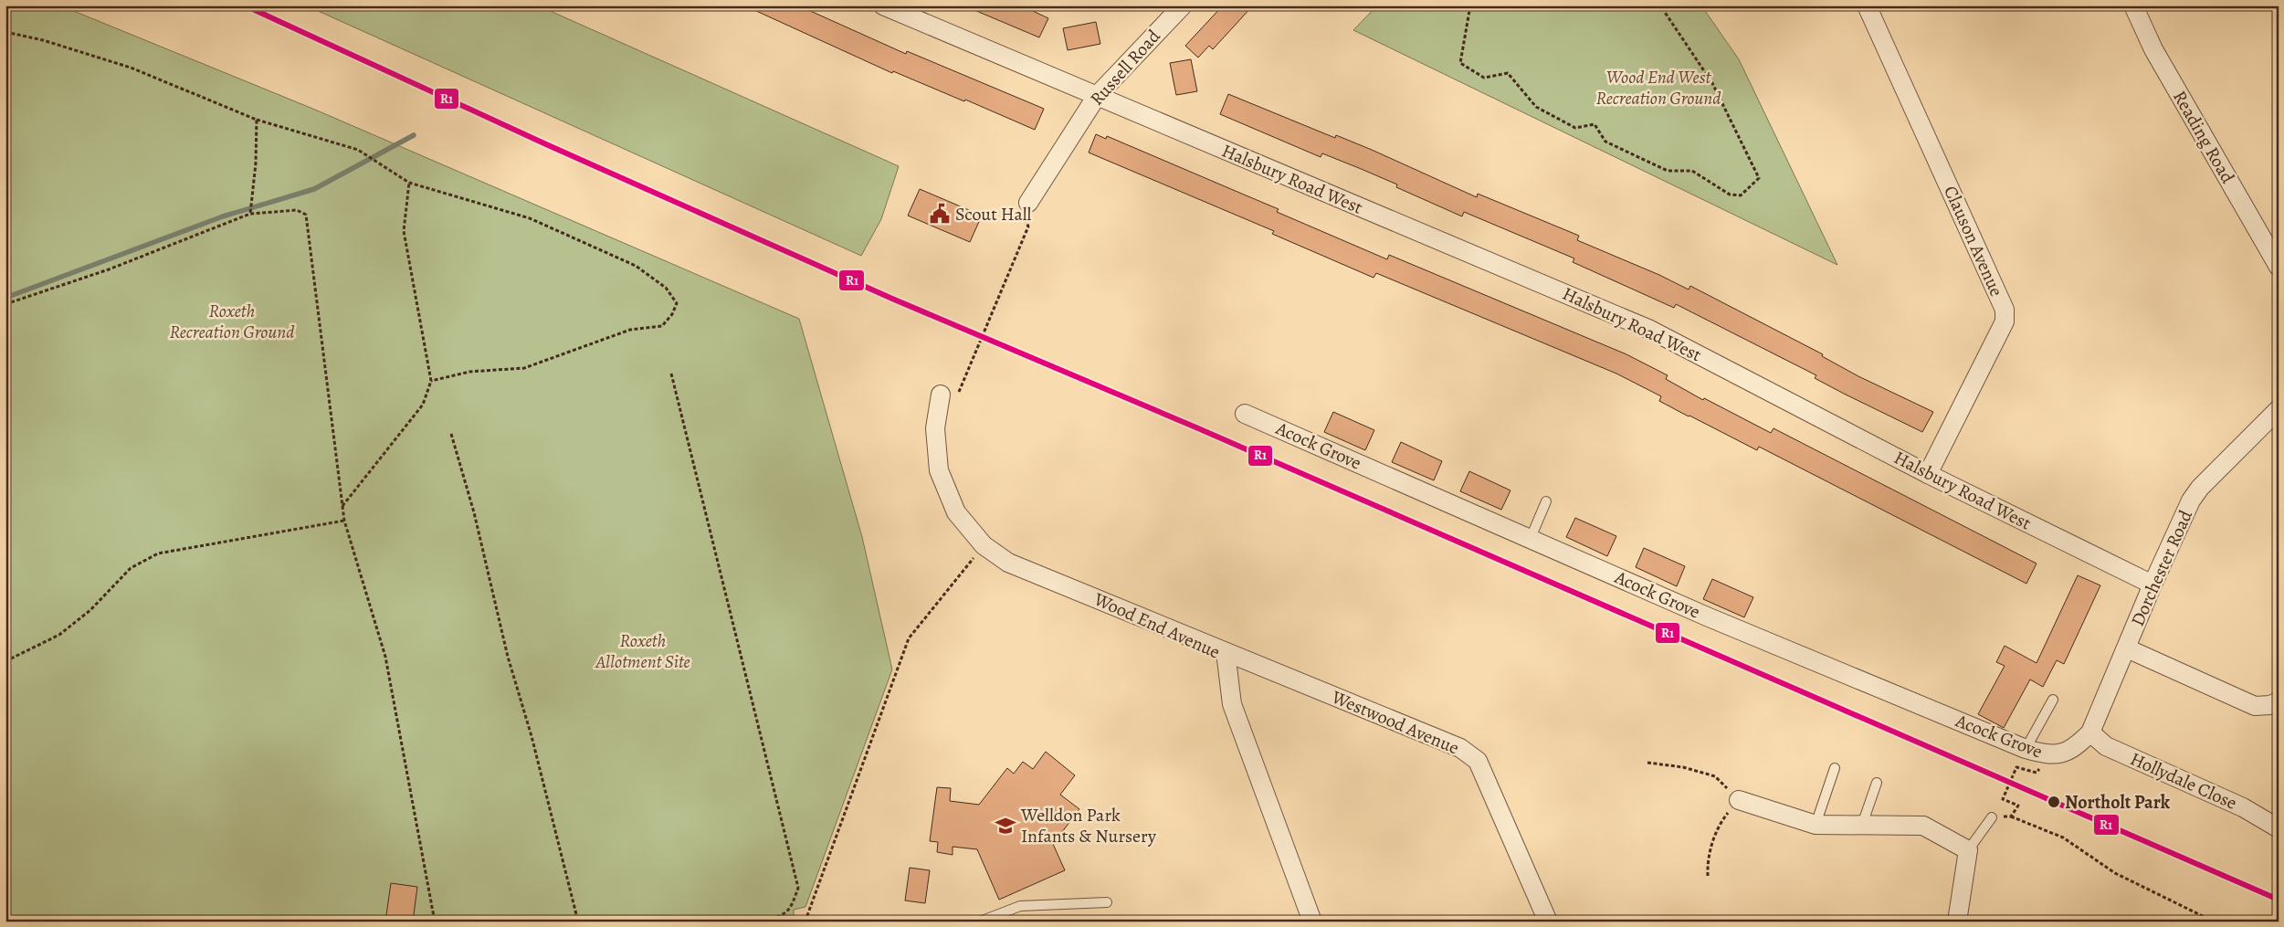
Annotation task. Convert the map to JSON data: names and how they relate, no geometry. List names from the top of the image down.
{
  "streets": {
    "street": [
      "Russell Road",
      "Reading Road",
      "Halsbury Road West",
      "Clauson Avenue",
      "Acock Grove",
      "Dorchester Road",
      "Wood End Avenue",
      "Westwood Avenue",
      "Hollydale Close"
    ]
  },
  "crossings": [
    ["Russell Road", "Halsbury Road West"],
    ["Halsbury Road West", "Clauson Avenue"],
    ["Halsbury Road West", "Dorchester Road"],
    ["Acock Grove", "Dorchester Road"],
    ["Dorchester Road", "Hollydale Close"],
    ["Wood End Avenue", "Westwood Avenue"]
  ],
  "parks": ["Wood End West Recreation Ground", "Roxeth Recreation Ground", "Roxeth Allotment Site"],
  "places": {
    "public building": ["Scout Hall"],
    "other": ["Northolt Park"],
    "school or university": ["Welldon Park Infants & Nursery"]
  },
  "lines": ["transit line R1"]
}
